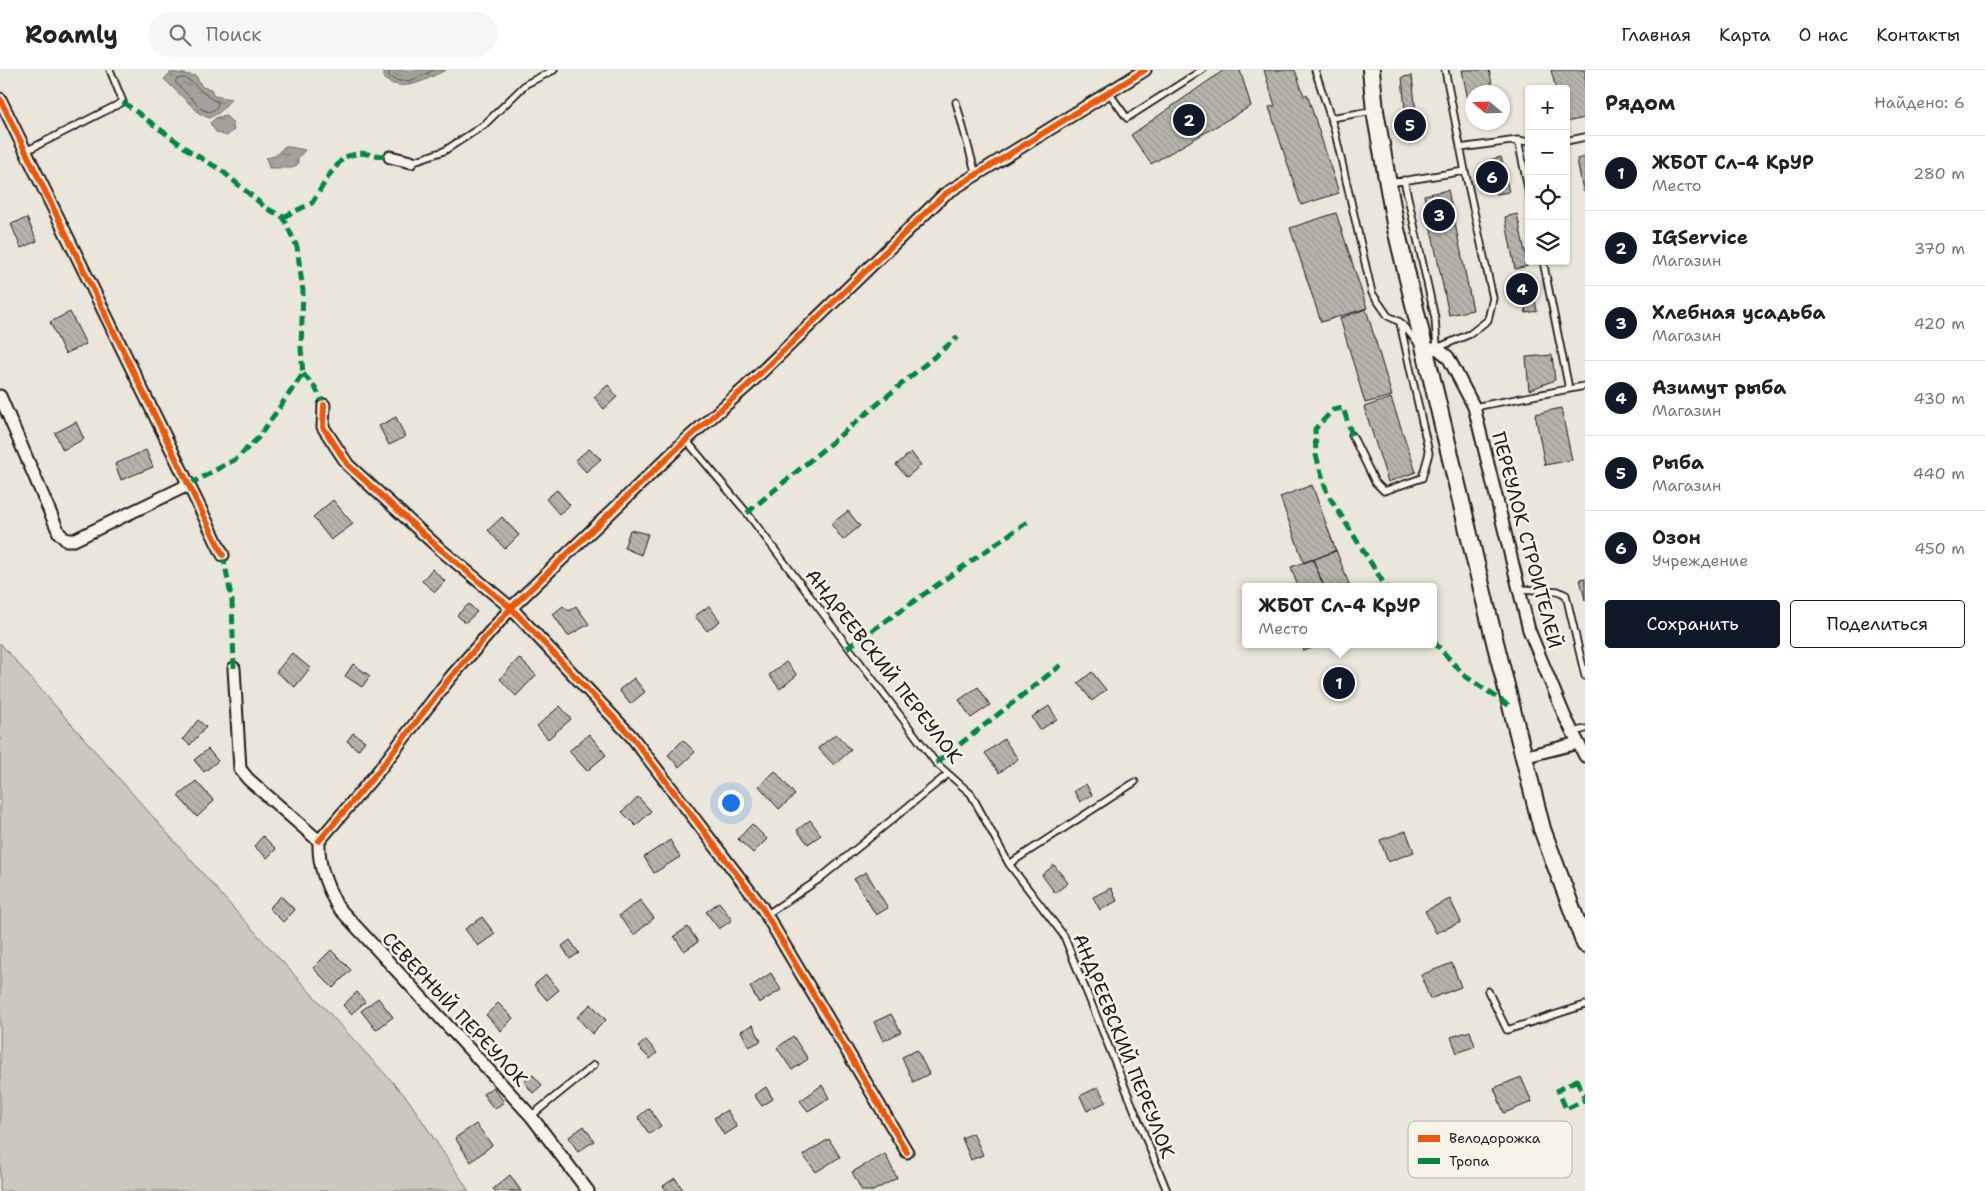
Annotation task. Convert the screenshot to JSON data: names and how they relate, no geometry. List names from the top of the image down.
{
  "streets": {
    "street": ["ПЕРЕУЛОК СТРОИТЕЛЕЙ", "СЕВЕРНЫЙ ПЕРЕУЛОК"],
    "lane": ["АНДРЕЕВСКИЙ ПЕРЕУЛОК"]
  },
  "legend": ["Велодорожка", "Тропа"],
  "north": "left",
  "page": {
    "header": "Roamly",
    "search": "Поиск",
    "nav": [
      "Главная",
      "Карта",
      "О нас",
      "Контакты"
    ],
    "heading": ["Рядом", "Найдено: 6"],
    "map_buttons": ["+", "−"],
    "pins": [
      "2",
      "5",
      "6",
      "3",
      "4",
      "1"
    ],
    "list": [
      {
        "mark": "1",
        "name": "ЖБОТ Сл-4 КрУР",
        "note": "Место",
        "value": "280 m"
      },
      {
        "mark": "2",
        "name": "IGService",
        "note": "Магазин",
        "value": "370 m"
      },
      {
        "mark": "3",
        "name": "Хлебная усадьба",
        "note": "Магазин",
        "value": "420 m"
      },
      {
        "mark": "4",
        "name": "Азимут рыба",
        "note": "Магазин",
        "value": "430 m"
      },
      {
        "mark": "5",
        "name": "Рыба",
        "note": "Магазин",
        "value": "440 m"
      },
      {
        "mark": "6",
        "name": "Озон",
        "note": "Учреждение",
        "value": "450 m"
      }
    ],
    "popup": ["ЖБОТ Сл-4 КрУР", "Место"],
    "buttons": ["Сохранить", "Поделиться"]
  }
}
